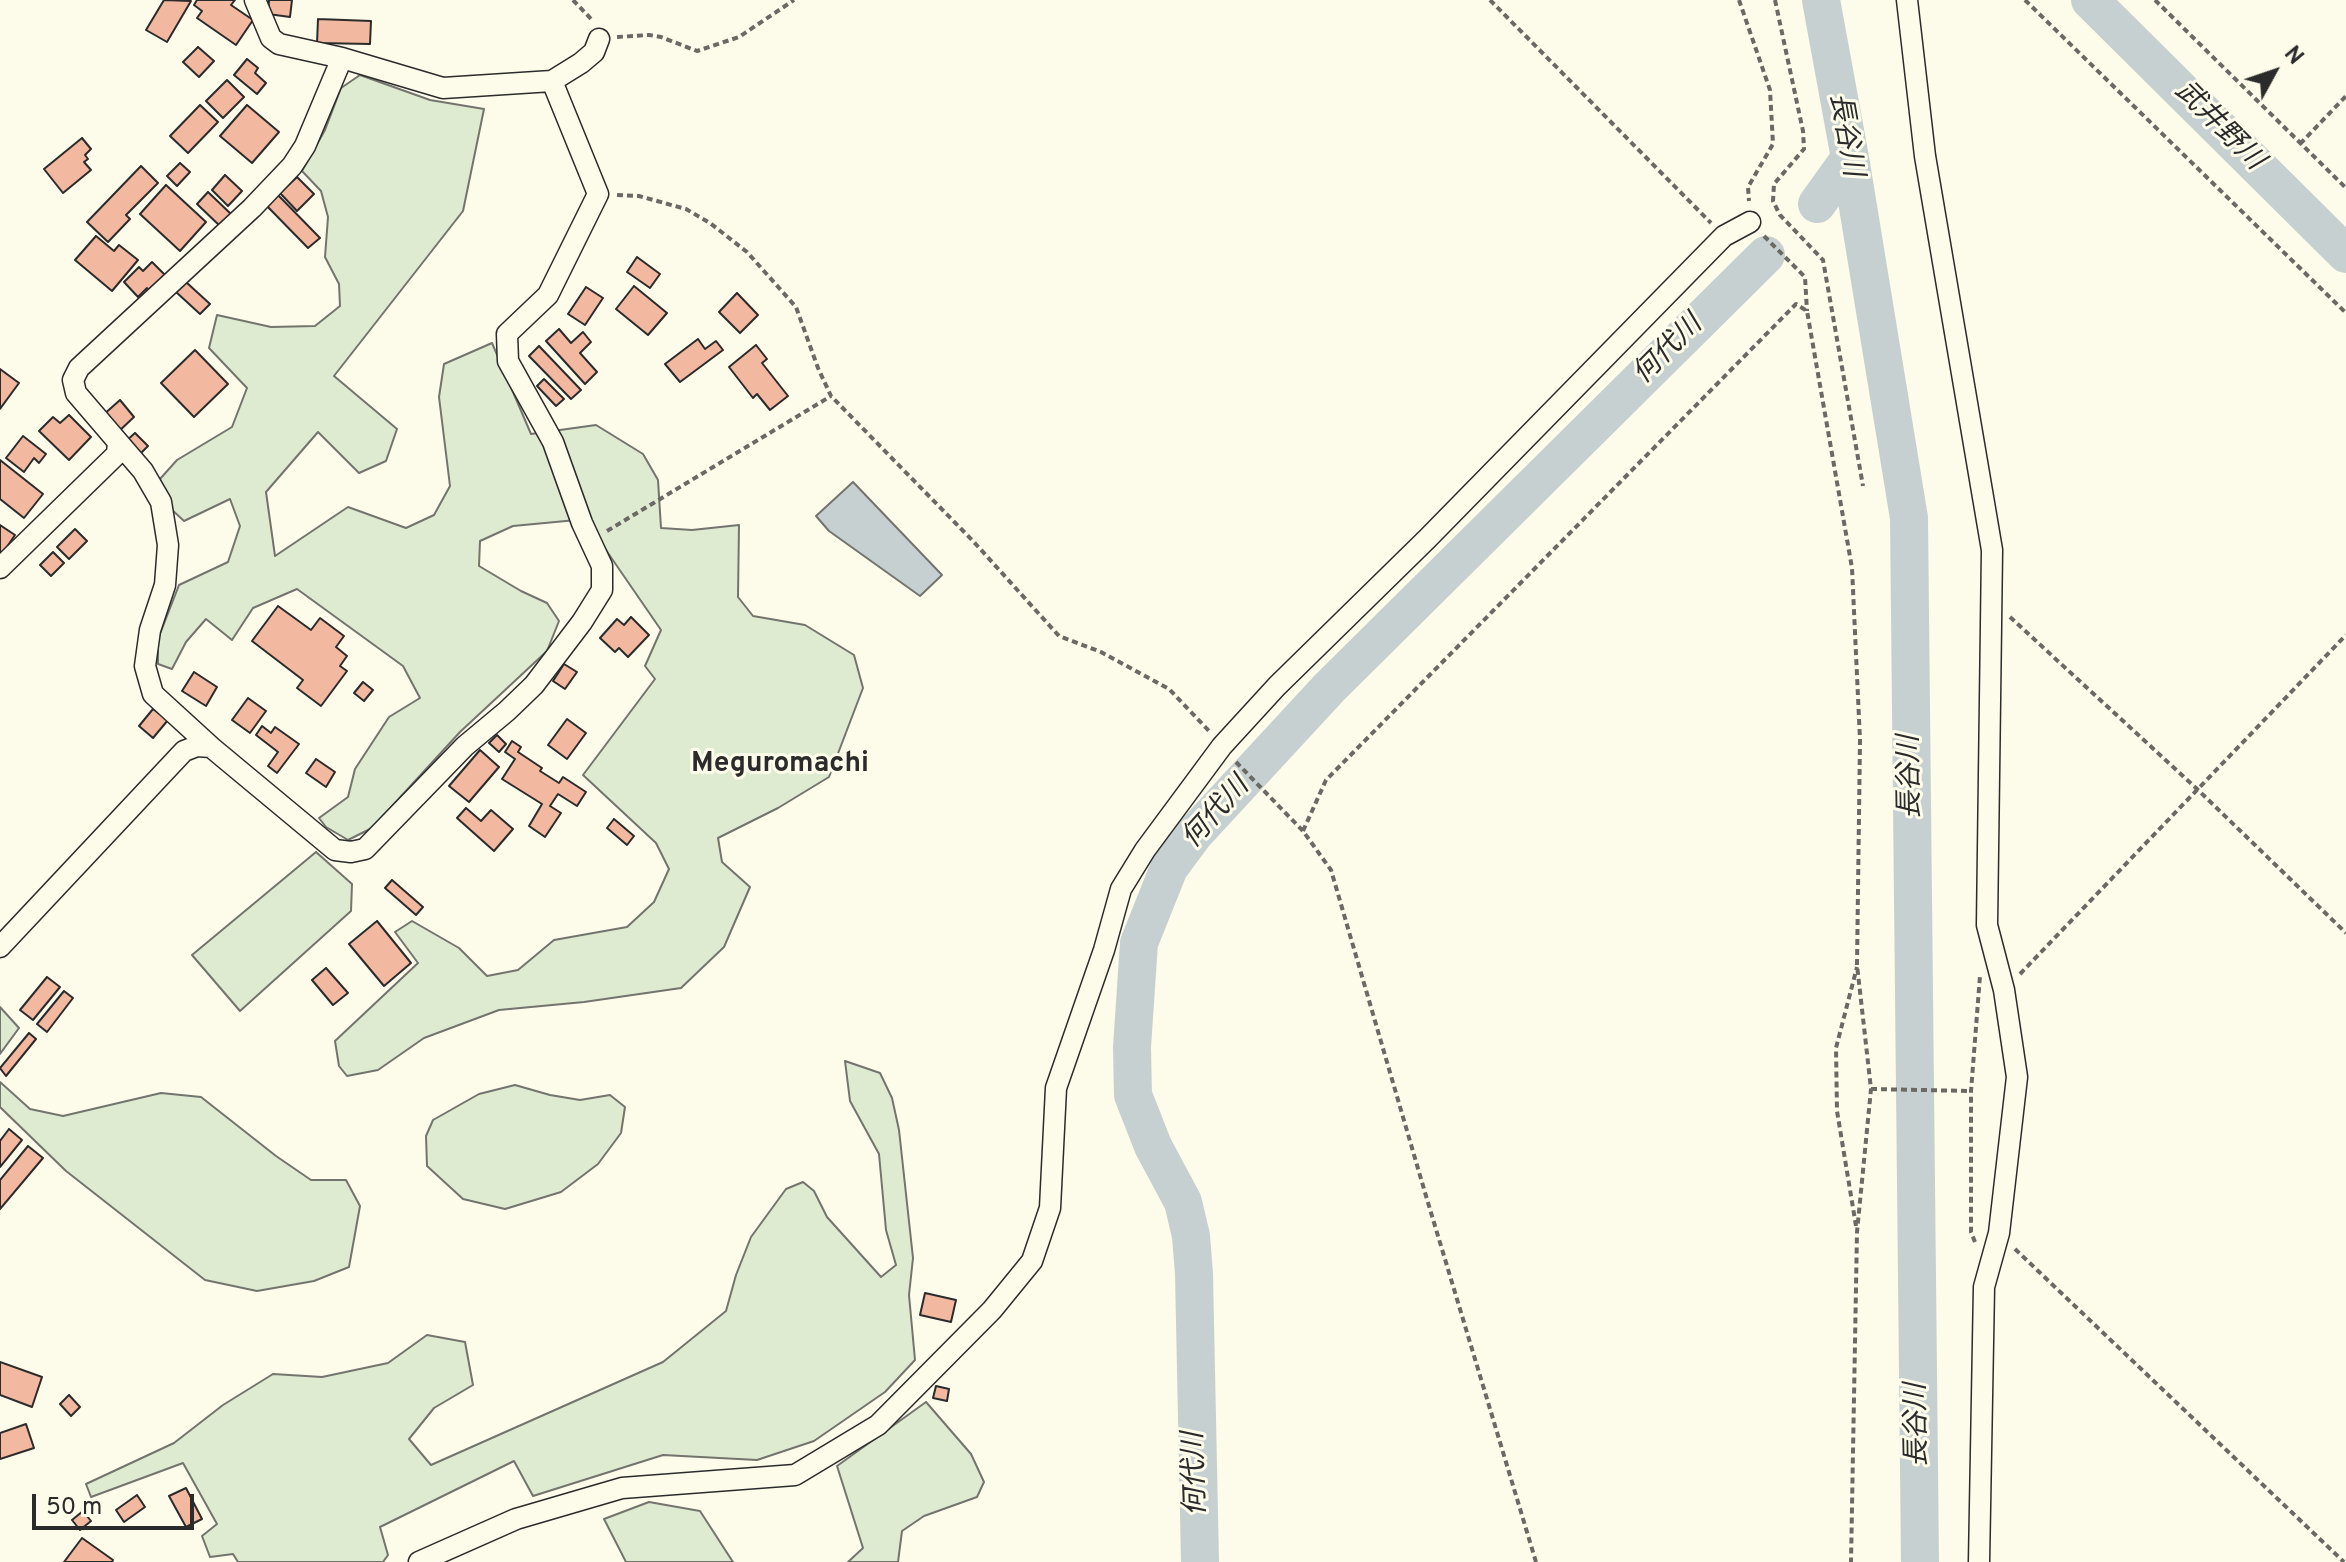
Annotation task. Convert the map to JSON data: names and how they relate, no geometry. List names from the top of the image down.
{
  "districts": ["Meguromachi"],
  "water": ["武井野川", "長谷川", "何代川"],
  "scale_bar": "50 m",
  "north": "top right"
}
